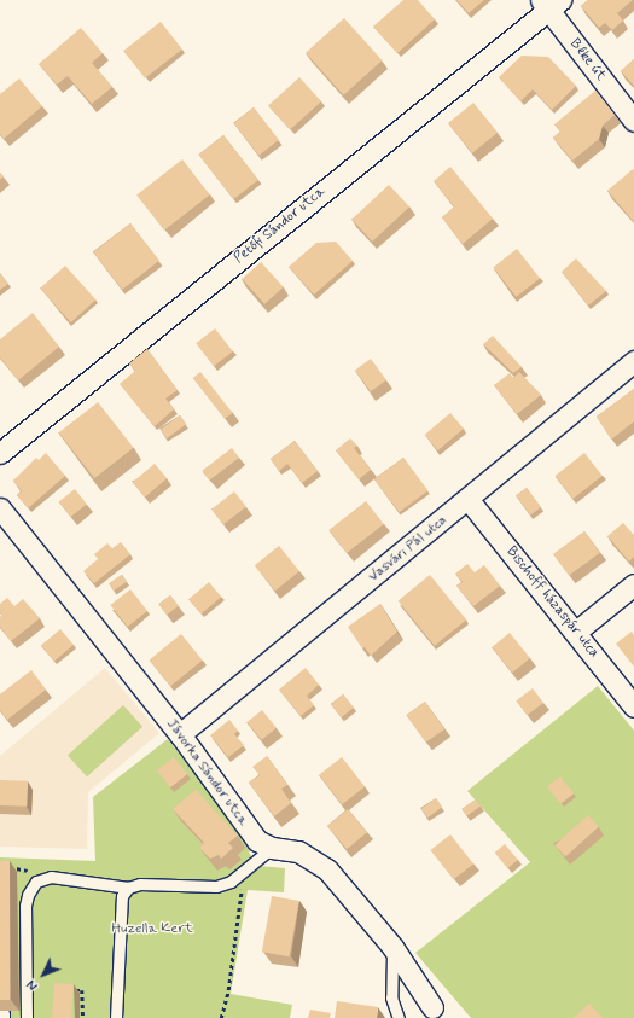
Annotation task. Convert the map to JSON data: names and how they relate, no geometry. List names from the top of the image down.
{
  "streets": {
    "street": [
      "Béke út",
      "Petőfi Sándor utca",
      "Vasvári Pál utca",
      "Bischoff házaspár utca",
      "Jávorka Sándor utca"
    ]
  },
  "crossings": [
    ["Béke út", "Petőfi Sándor utca"],
    ["Vasvári Pál utca", "Bischoff házaspár utca"],
    ["Vasvári Pál utca", "Jávorka Sándor utca"]
  ],
  "parks": ["Huzella Kert"],
  "north": "bottom left"
}
